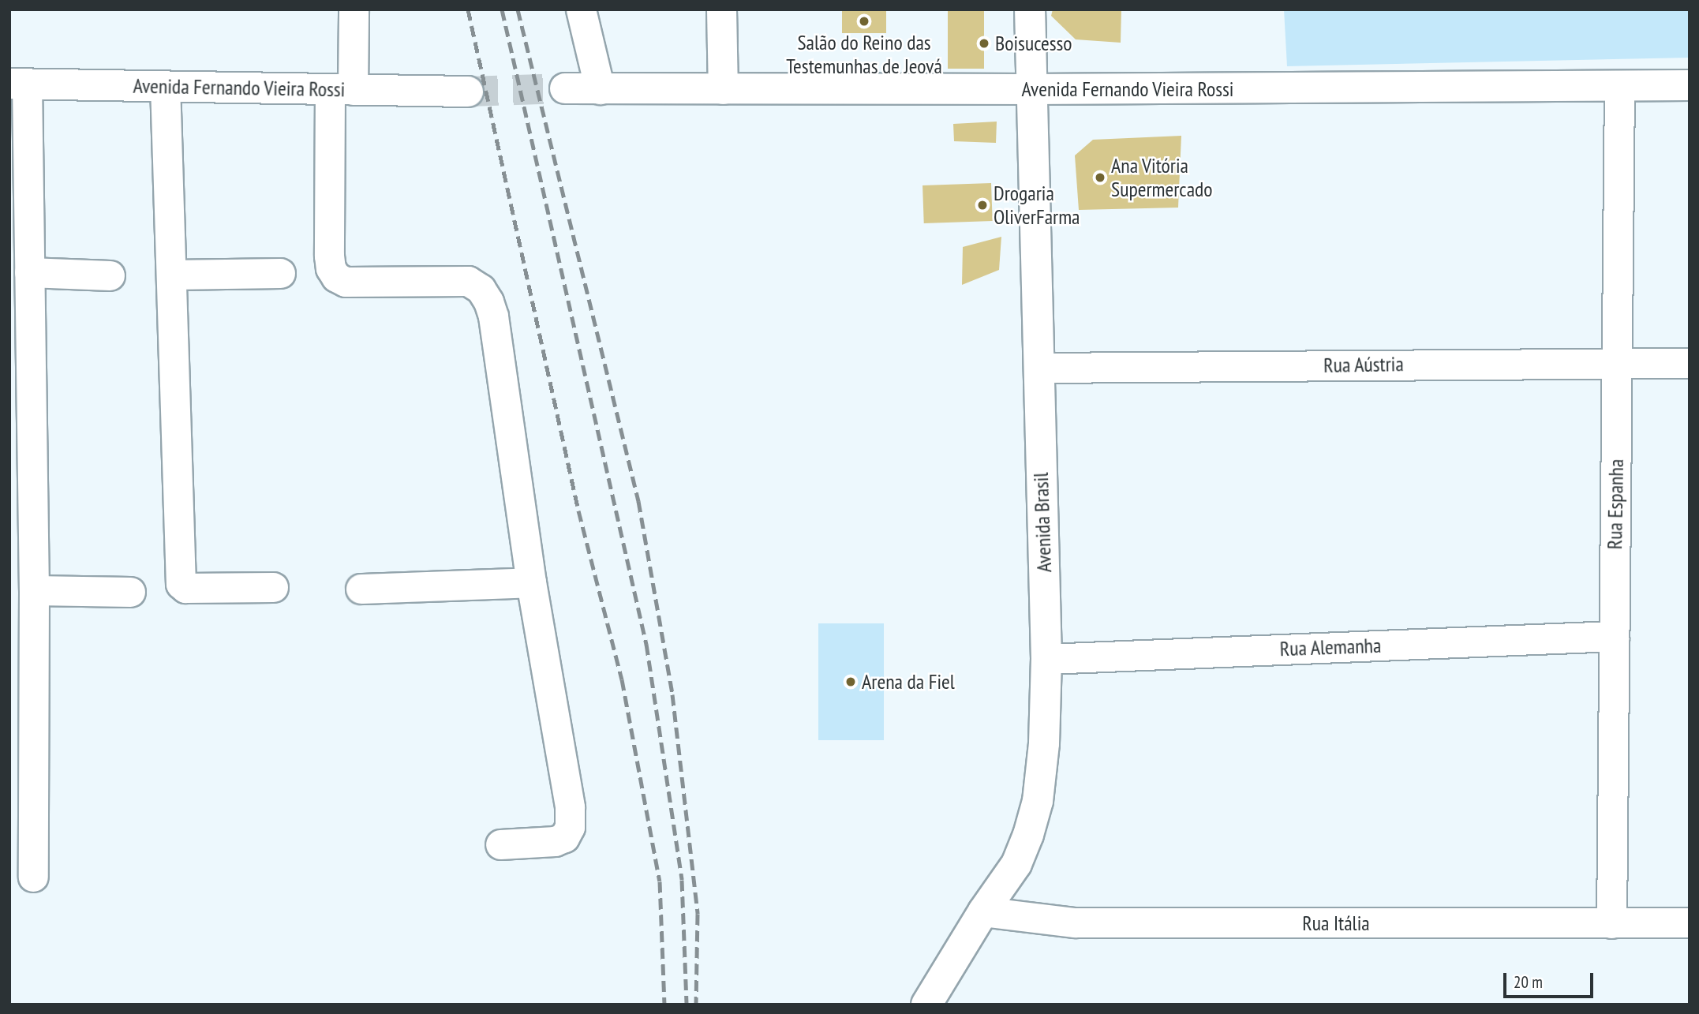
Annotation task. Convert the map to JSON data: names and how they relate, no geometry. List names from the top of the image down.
{
  "streets": {
    "street": [
      "Avenida Fernando Vieira Rossi",
      "Rua Aústria",
      "Rua Espanha",
      "Avenida Brasil",
      "Rua Alemanha",
      "Rua Itália"
    ]
  },
  "crossings": [
    ["Avenida Fernando Vieira Rossi", "Rua Espanha"],
    ["Avenida Fernando Vieira Rossi", "Avenida Brasil"],
    ["Rua Aústria", "Rua Espanha"],
    ["Rua Aústria", "Avenida Brasil"],
    ["Rua Espanha", "Rua Alemanha"],
    ["Rua Espanha", "Rua Itália"],
    ["Avenida Brasil", "Rua Alemanha"],
    ["Avenida Brasil", "Rua Itália"]
  ],
  "places": [
    "Salão do Reino das Testemunhas de Jeová",
    "Boisucesso",
    "Ana Vitória Supermercado",
    "Drogaria OliverFarma",
    "Arena da Fiel"
  ],
  "scale_bar": "20 m"
}
